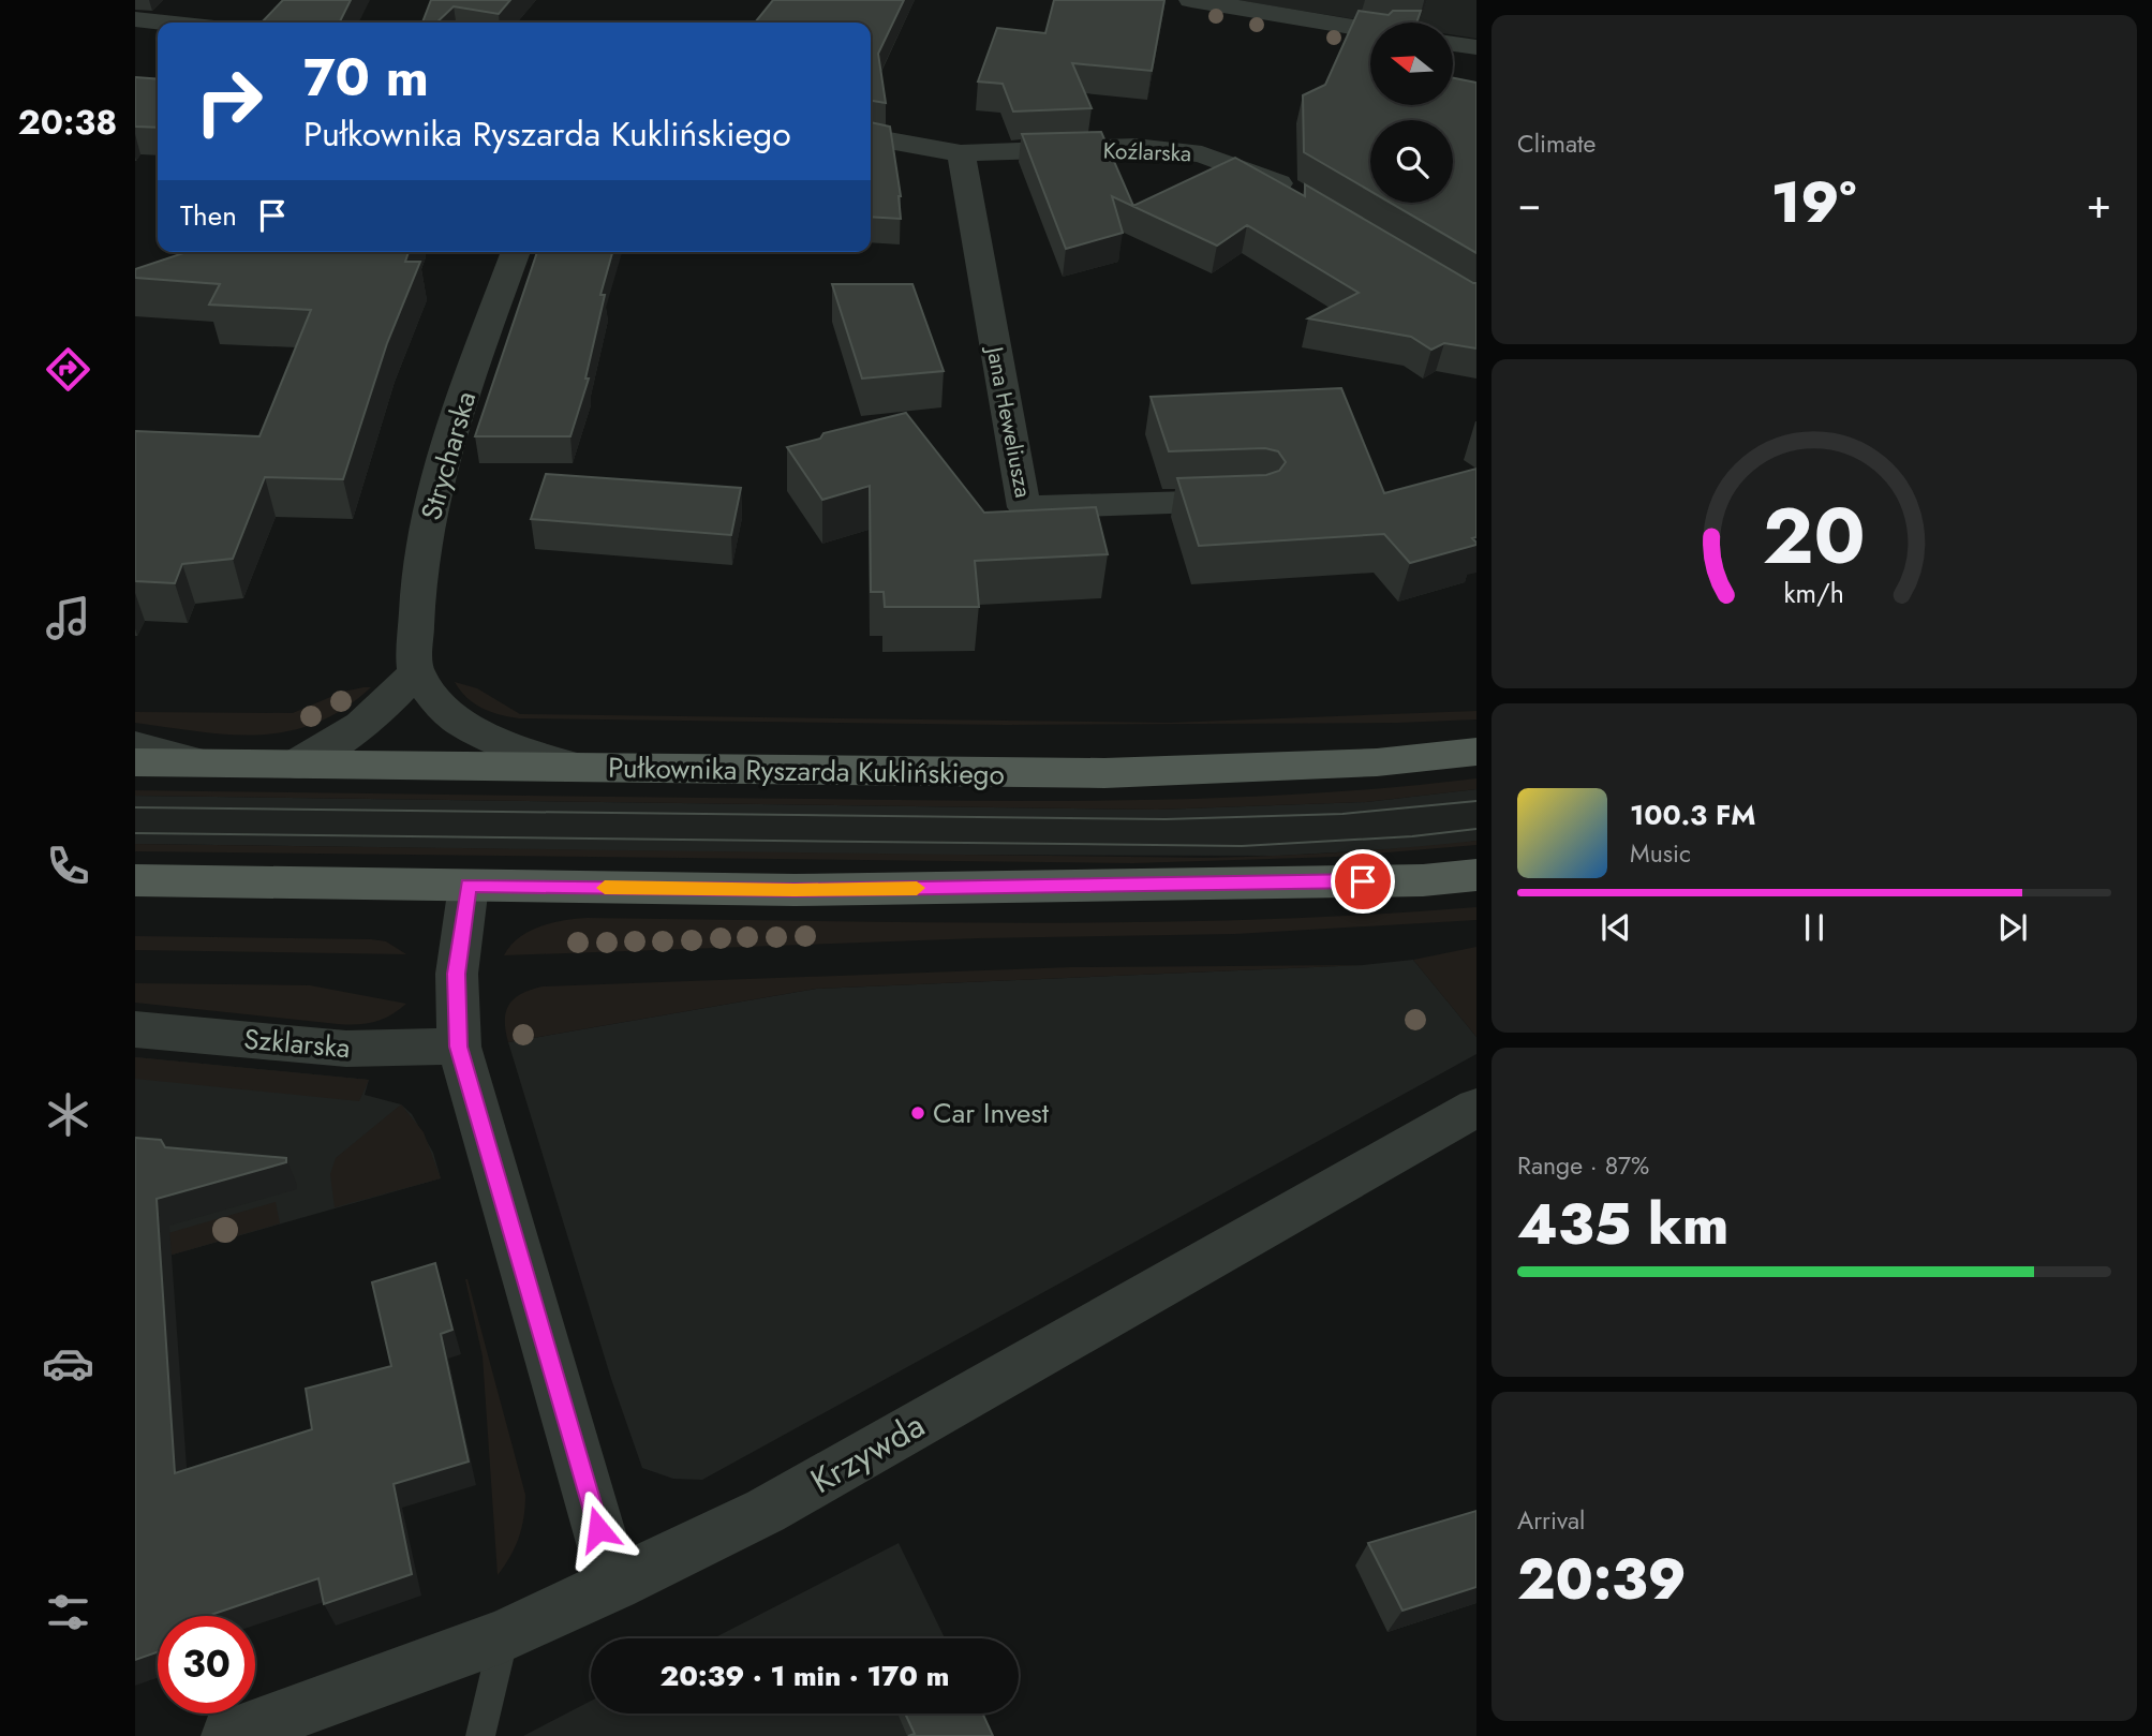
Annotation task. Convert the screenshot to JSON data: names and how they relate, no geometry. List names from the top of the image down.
{
  "streets": {
    "main road": ["Pułkownika Ryszarda Kuklińskiego"],
    "street": [
      "Koźlarska",
      "Jana Heweliusza",
      "Strycharska",
      "Szklarska",
      "Krzywda"
    ]
  },
  "crossings": [
    ["Koźlarska", "Jana Heweliusza"]
  ],
  "places": ["Car Invest"],
  "north": "left",
  "page": {
    "tabs": "20:38",
    "tile": [
      "Climate",
      ["Range · 87%", "435 km"],
      ["Arrival", "20:39"]
    ],
    "turn": ["70 m", "Pułkownika Ryszarda Kuklińskiego"],
    "heat": ["−", "19°", "+"],
    "then": "Then",
    "song": ["100.3 FM", "Music"],
    "limit": "30",
    "trip": "20:39 · 1 min · 170 m",
    "gauge": ["20", "km/h"]
  }
}
